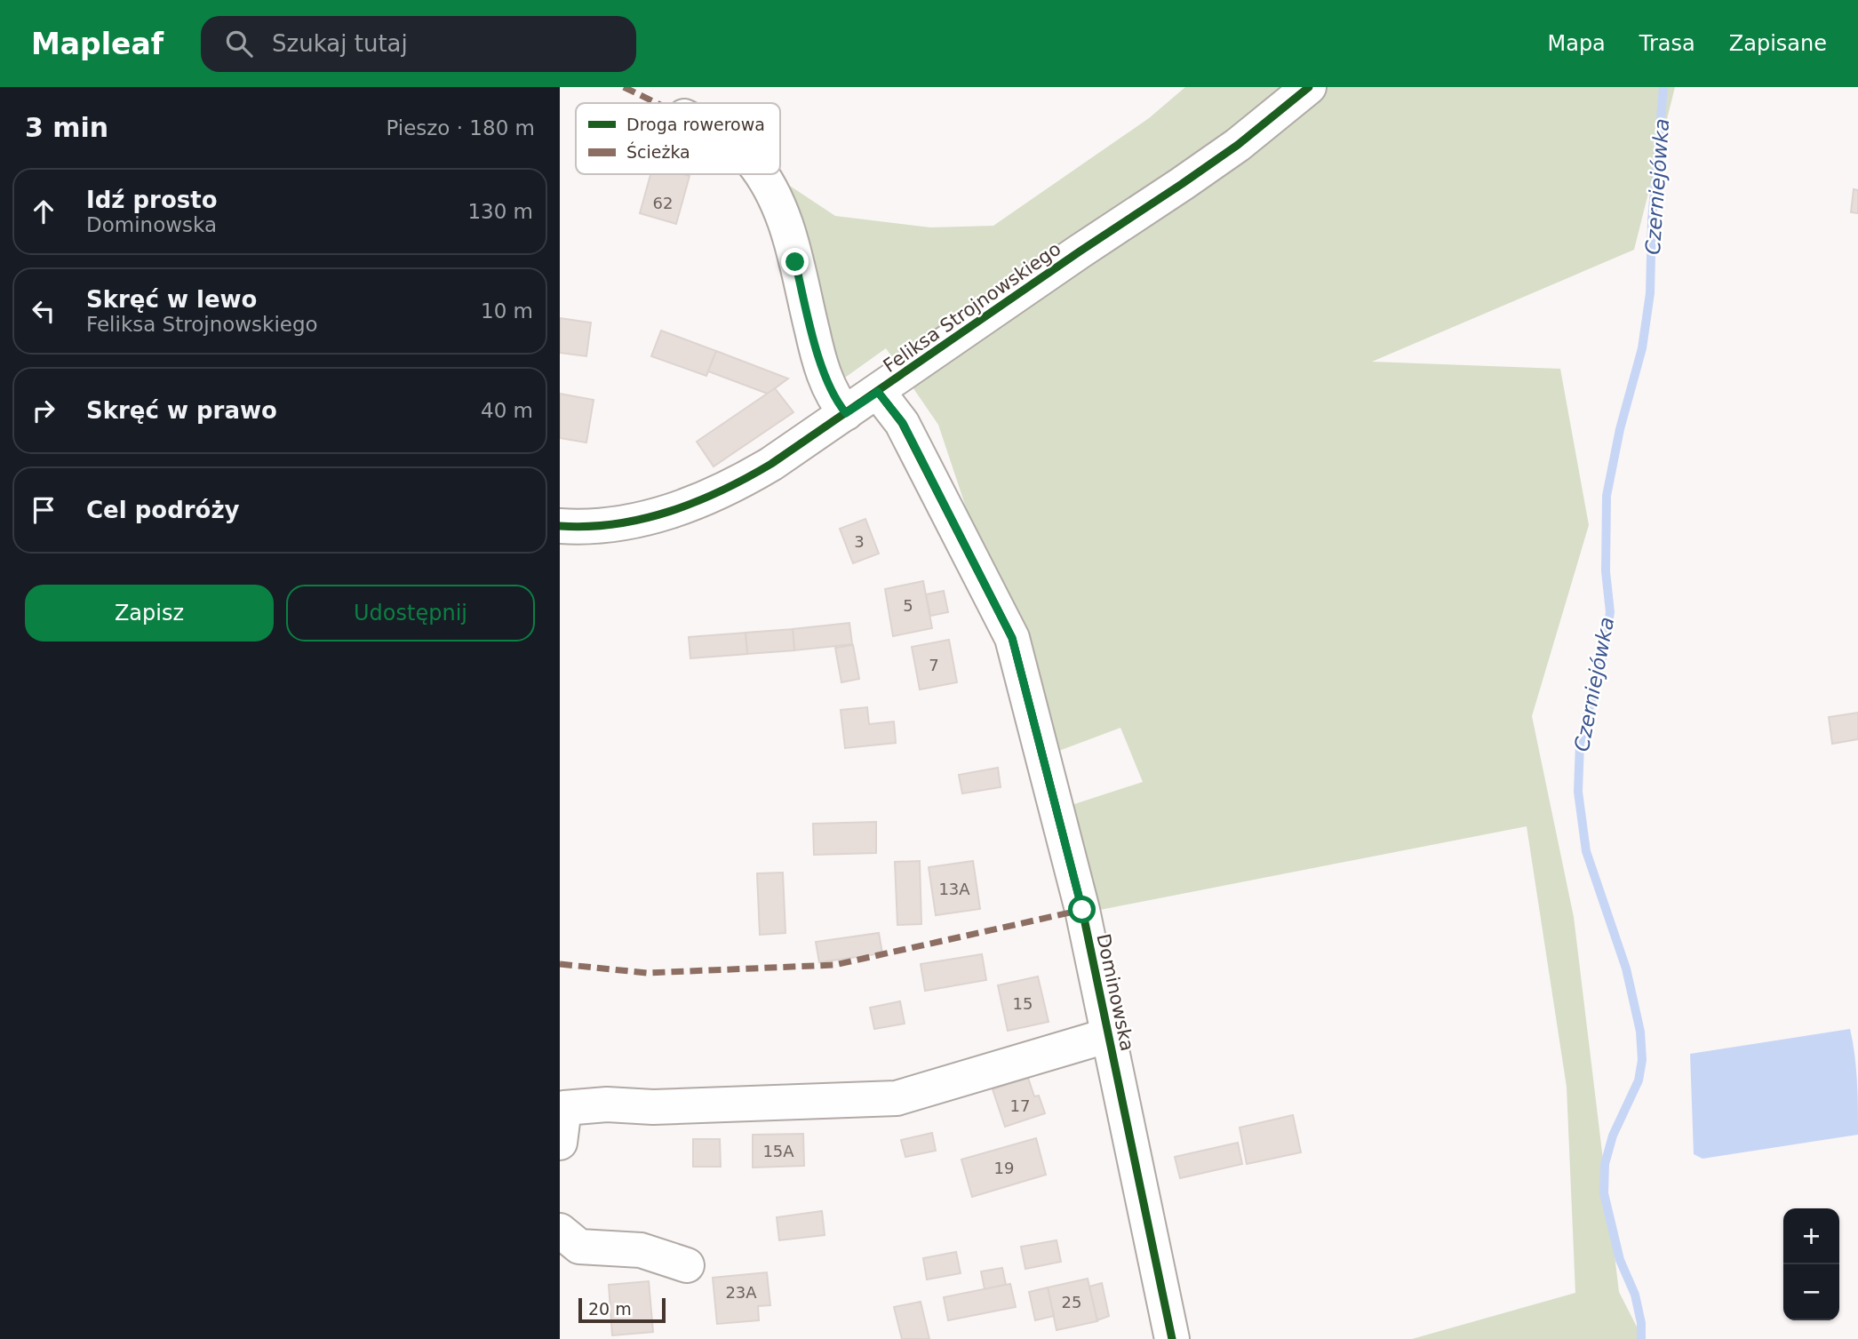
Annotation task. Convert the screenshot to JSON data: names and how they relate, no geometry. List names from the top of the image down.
{
  "streets": {
    "street": ["Feliksa Strojnowskiego", "Dominowska"]
  },
  "crossings": [
    ["Feliksa Strojnowskiego", "Dominowska"]
  ],
  "water": ["Czerniejówka"],
  "house_numbers": [
    "62",
    "3",
    "5",
    "7",
    "13A",
    "15",
    "17",
    "15A",
    "19",
    "23A",
    "25"
  ],
  "legend": ["Droga rowerowa", "Ścieżka"],
  "scale_bar": "20 m",
  "page": {
    "header": "Mapleaf",
    "search": "Szukaj tutaj",
    "nav": ["Mapa", "Trasa", "Zapisane"],
    "heading": ["3 min", "Pieszo · 180 m"],
    "list": [
      ["Idź prosto", "Dominowska", "130 m"],
      ["Skręć w lewo", "Feliksa Strojnowskiego", "10 m"],
      ["Skręć w prawo", "40 m"],
      "Cel podróży"
    ],
    "buttons": ["Zapisz", "Udostępnij"],
    "map_buttons": ["+", "−"],
    "scale": "20 m"
  }
}
